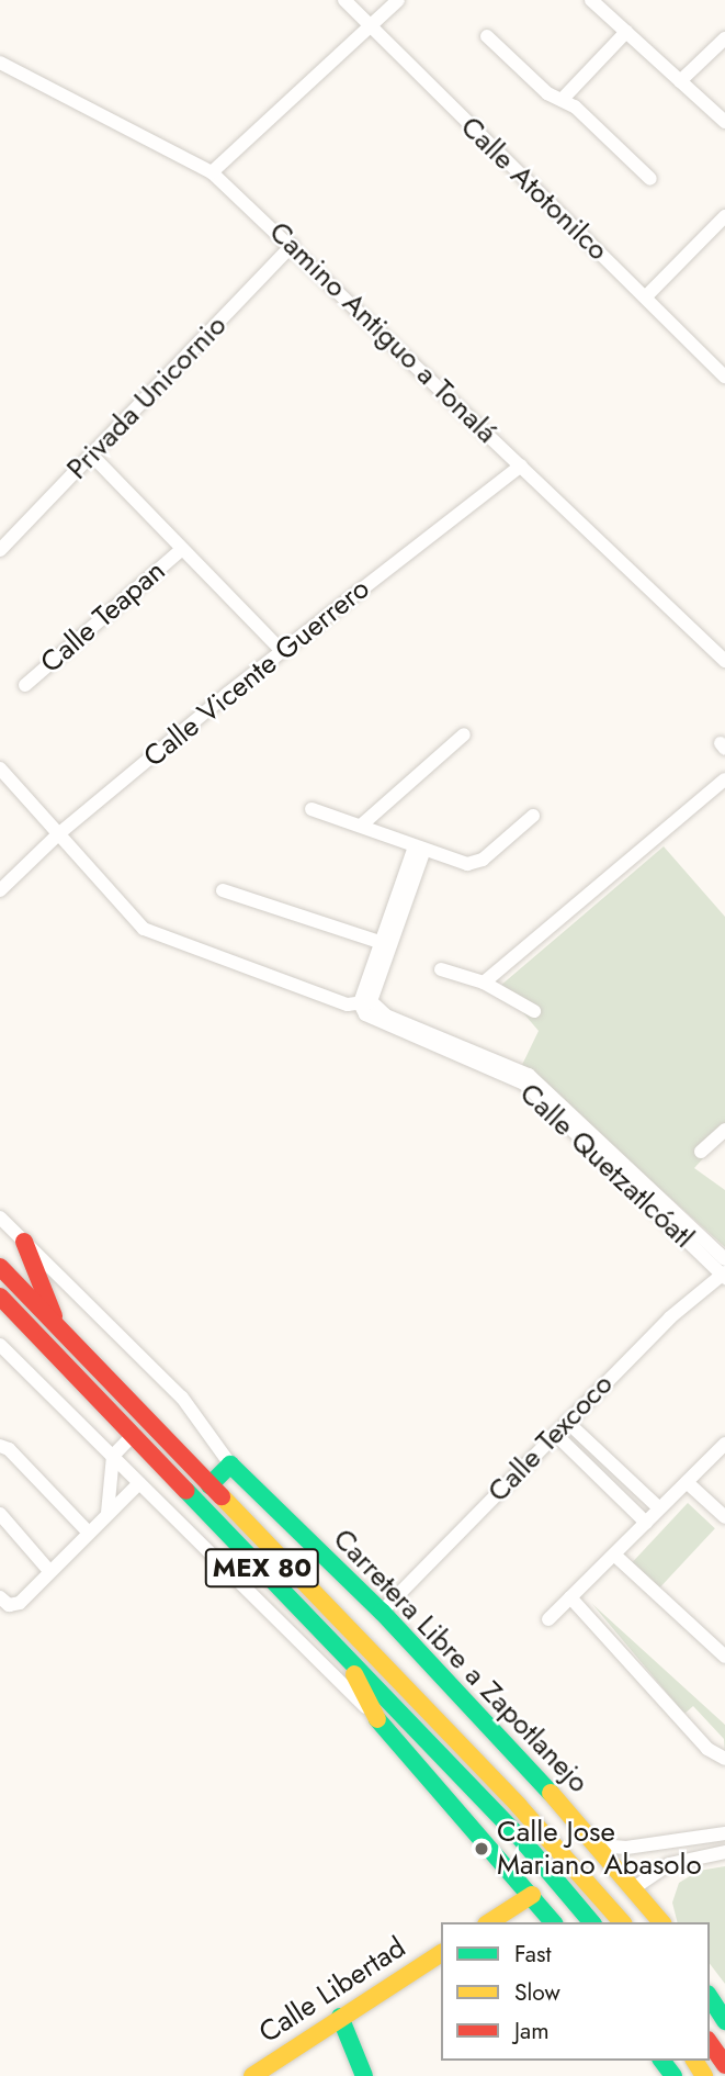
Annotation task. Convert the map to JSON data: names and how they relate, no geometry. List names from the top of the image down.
{
  "streets": {
    "main road": ["MEX 80", "Carretera Libre a Zapotlanejo", "Calle Libertad"],
    "street": [
      "Calle Atotonilco",
      "Camino Antiguo a Tonalá",
      "Privada Unicornio",
      "Calle Teapan",
      "Calle Vicente Guerrero",
      "Calle Quetzatlcóatl",
      "Calle Texcoco"
    ]
  },
  "crossings": [
    ["Camino Antiguo a Tonalá", "Privada Unicornio"],
    ["Camino Antiguo a Tonalá", "Calle Vicente Guerrero"],
    ["Calle Vicente Guerrero", "Calle Quetzatlcóatl"],
    ["Calle Quetzatlcóatl", "Calle Texcoco"],
    ["Calle Texcoco", "Carretera Libre a Zapotlanejo"]
  ],
  "places": ["Calle Jose Mariano Abasolo"],
  "legend": ["Fast", "Slow", "Jam"]
}
